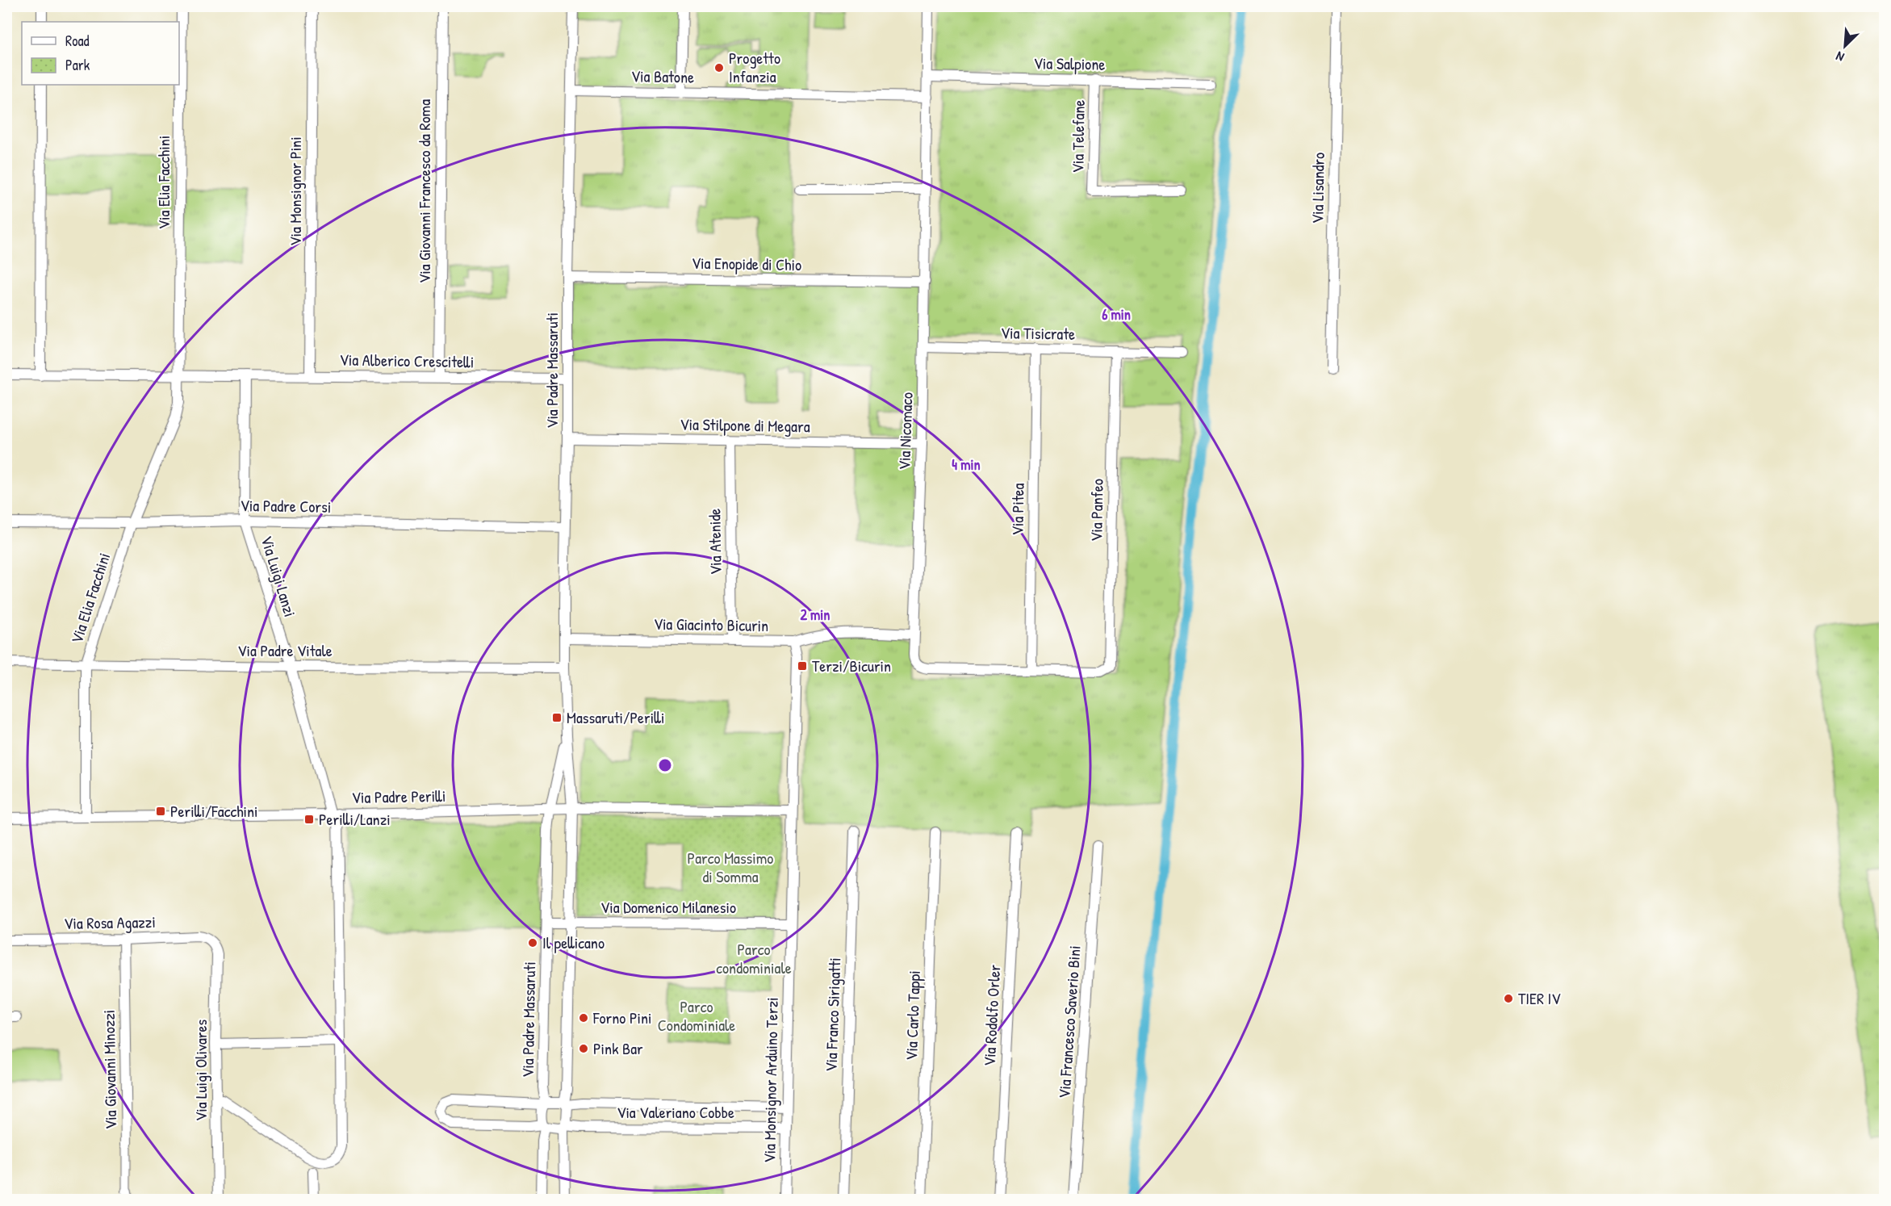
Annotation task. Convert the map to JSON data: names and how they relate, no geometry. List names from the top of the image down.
{
  "streets": {
    "street": [
      "Via Salpione",
      "Via Batone",
      "Via Telefane",
      "Via Elia Facchini",
      "Via Lisandro",
      "Via Monsignor Pini",
      "Via Giovanni Francesco da Roma",
      "Via Enopide di Chio",
      "Via Tisicrate",
      "Via Alberico Crescitelli",
      "Via Padre Massaruti",
      "Via Stilpone di Megara",
      "Via Nicomaco",
      "Via Padre Corsi",
      "Via Pitea",
      "Via Panfeo",
      "Via Atenide",
      "Via Luigi Lanzi",
      "Via Giacinto Bicurin",
      "Via Padre Vitale",
      "Via Padre Perilli",
      "Via Domenico Milanesio",
      "Via Rosa Agazzi",
      "Via Franco Sirigatti",
      "Via Carlo Tappi",
      "Via Rodolfo Orler",
      "Via Francesco Saverio Bini",
      "Via Giovanni Minozzi",
      "Via Luigi Olivares",
      "Via Monsignor Arduino Terzi",
      "Via Valeriano Cobbe"
    ]
  },
  "crossings": [
    ["Via Salpione", "Via Telefane"],
    ["Via Salpione", "Via Nicomaco"],
    ["Via Batone", "Via Padre Massaruti"],
    ["Via Batone", "Via Nicomaco"],
    ["Via Elia Facchini", "Via Alberico Crescitelli"],
    ["Via Elia Facchini", "Via Padre Corsi"],
    ["Via Elia Facchini", "Via Padre Vitale"],
    ["Via Elia Facchini", "Via Padre Perilli"],
    ["Via Monsignor Pini", "Via Alberico Crescitelli"],
    ["Via Giovanni Francesco da Roma", "Via Alberico Crescitelli"],
    ["Via Enopide di Chio", "Via Padre Massaruti"],
    ["Via Enopide di Chio", "Via Nicomaco"],
    ["Via Tisicrate", "Via Nicomaco"],
    ["Via Tisicrate", "Via Pitea"],
    ["Via Tisicrate", "Via Panfeo"],
    ["Via Alberico Crescitelli", "Via Padre Massaruti"],
    ["Via Alberico Crescitelli", "Via Luigi Lanzi"],
    ["Via Padre Massaruti", "Via Stilpone di Megara"],
    ["Via Padre Massaruti", "Via Padre Corsi"],
    ["Via Padre Massaruti", "Via Giacinto Bicurin"],
    ["Via Padre Massaruti", "Via Padre Vitale"],
    ["Via Padre Massaruti", "Via Padre Perilli"],
    ["Via Padre Massaruti", "Via Domenico Milanesio"],
    ["Via Padre Massaruti", "Via Valeriano Cobbe"],
    ["Via Stilpone di Megara", "Via Nicomaco"],
    ["Via Stilpone di Megara", "Via Atenide"],
    ["Via Nicomaco", "Via Pitea"],
    ["Via Nicomaco", "Via Panfeo"],
    ["Via Nicomaco", "Via Giacinto Bicurin"],
    ["Via Padre Corsi", "Via Luigi Lanzi"],
    ["Via Atenide", "Via Giacinto Bicurin"],
    ["Via Luigi Lanzi", "Via Padre Vitale"],
    ["Via Luigi Lanzi", "Via Padre Perilli"],
    ["Via Giacinto Bicurin", "Via Monsignor Arduino Terzi"],
    ["Via Padre Perilli", "Via Monsignor Arduino Terzi"],
    ["Via Domenico Milanesio", "Via Monsignor Arduino Terzi"],
    ["Via Rosa Agazzi", "Via Giovanni Minozzi"],
    ["Via Rosa Agazzi", "Via Luigi Olivares"],
    ["Via Monsignor Arduino Terzi", "Via Valeriano Cobbe"]
  ],
  "parks": ["Parco Massimo di Somma", "Parco condominiale", "Parco Condominiale"],
  "places": {
    "other": [
      "Progetto Infanzia",
      "Il pellicano",
      "TIER IV",
      "Forno Pini",
      "Pink Bar"
    ],
    "transit": [
      "Terzi/Bicurin",
      "Massaruti/Perilli",
      "Perilli/Facchini",
      "Perilli/Lanzi"
    ]
  },
  "legend": ["Road", "Park"],
  "north": "bottom left",
  "rings": ["6 min", "4 min", "2 min"]
}
